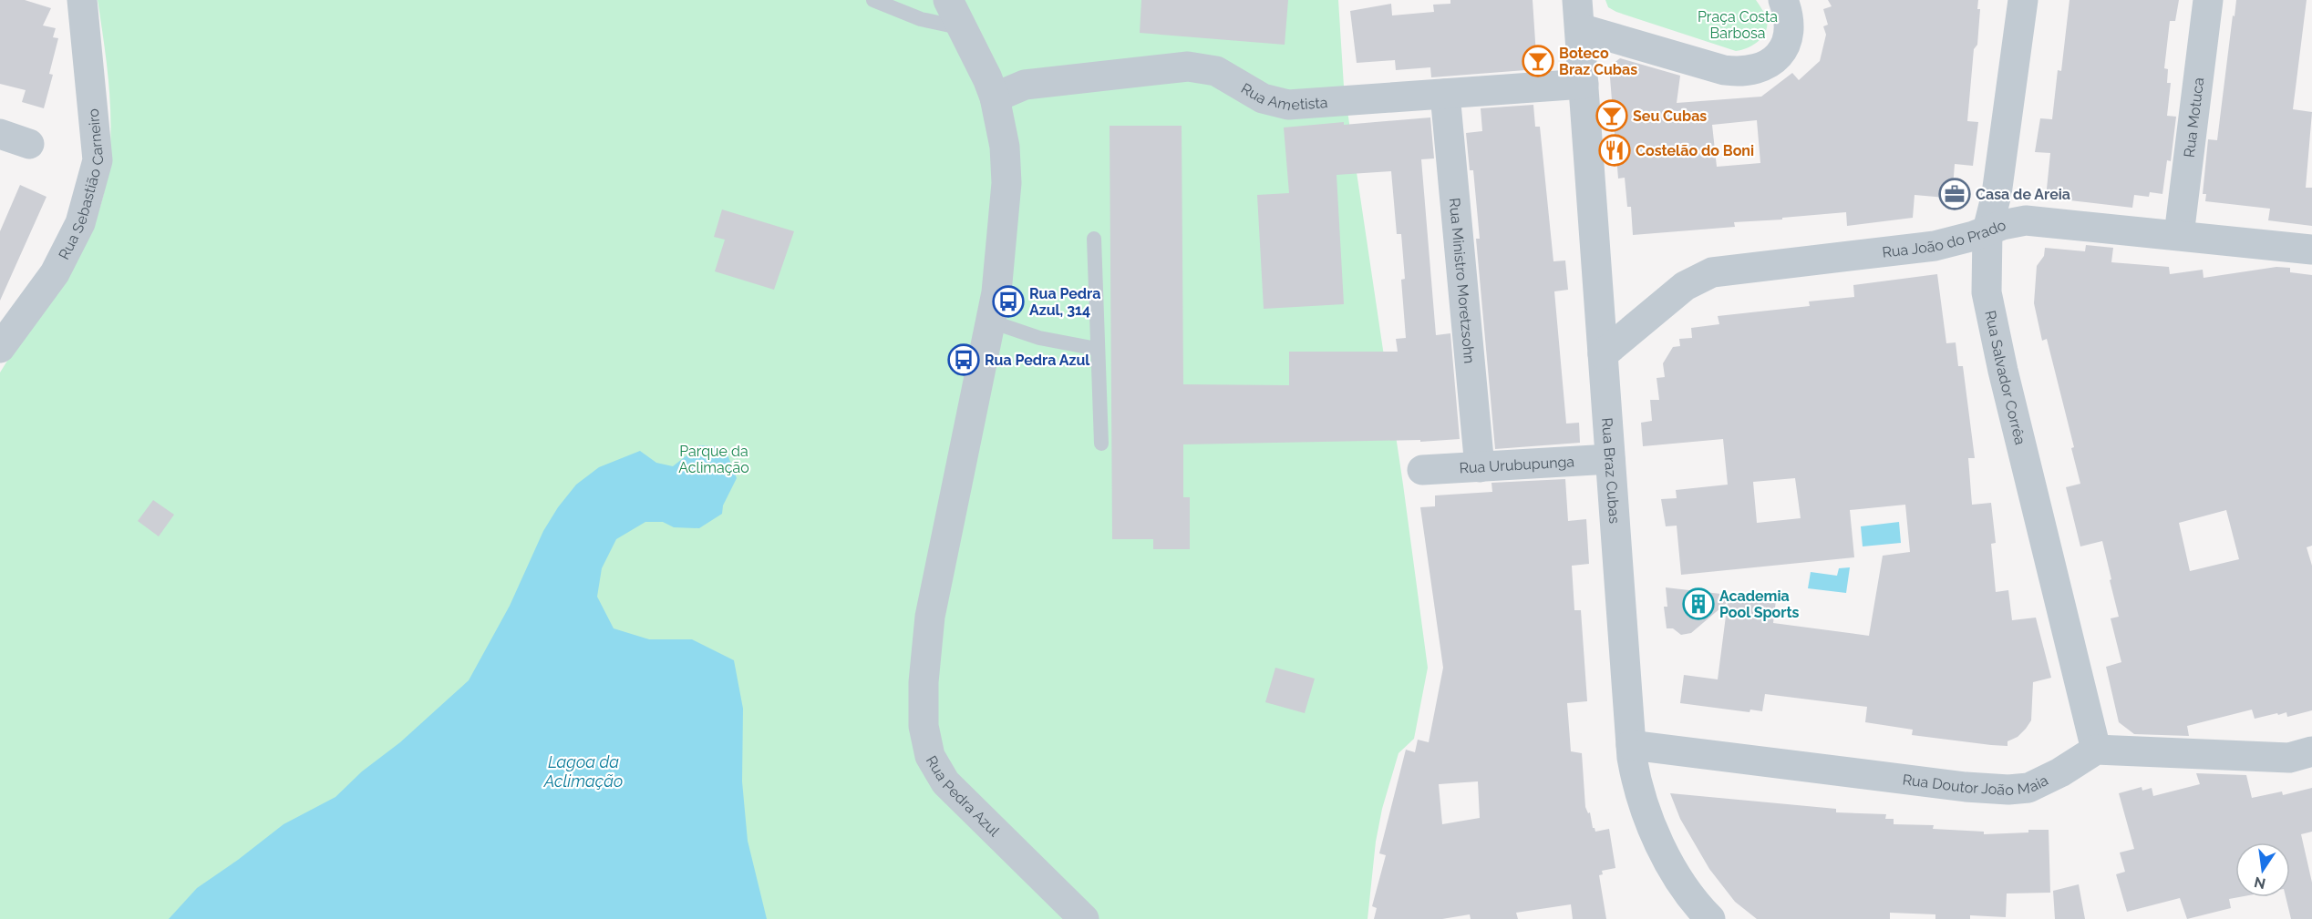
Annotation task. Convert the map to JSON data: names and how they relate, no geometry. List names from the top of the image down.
{
  "streets": {
    "street": [
      "Rua Ametista",
      "Rua Motuca",
      "Rua Sebastião Carneiro",
      "Rua João do Prado",
      "Rua Ministro Moretzsohn",
      "Rua Salvador Corrêa",
      "Rua Urubupunga",
      "Rua Braz Cubas",
      "Rua Doutor João Maia",
      "Rua Pedra Azul"
    ]
  },
  "crossings": [
    ["Rua Ametista", "Rua Ministro Moretzsohn"],
    ["Rua Ametista", "Rua Braz Cubas"],
    ["Rua Ametista", "Rua Pedra Azul"],
    ["Rua Motuca", "Rua João do Prado"],
    ["Rua João do Prado", "Rua Salvador Corrêa"],
    ["Rua João do Prado", "Rua Braz Cubas"],
    ["Rua Ministro Moretzsohn", "Rua Urubupunga"],
    ["Rua Salvador Corrêa", "Rua Doutor João Maia"],
    ["Rua Urubupunga", "Rua Braz Cubas"],
    ["Rua Braz Cubas", "Rua Doutor João Maia"]
  ],
  "water": ["Lagoa da Aclimação"],
  "parks": ["Praça Costa Barbosa", "Parque da Aclimação"],
  "places": {
    "bar": ["Boteco Braz Cubas", "Seu Cubas"],
    "restaurant": ["Costelão do Boni"],
    "office": ["Casa de Areia"],
    "bus stop": ["Rua Pedra Azul, 314", "Rua Pedra Azul"],
    "building": ["Academia Pool Sports"]
  },
  "north": "bottom"
}
